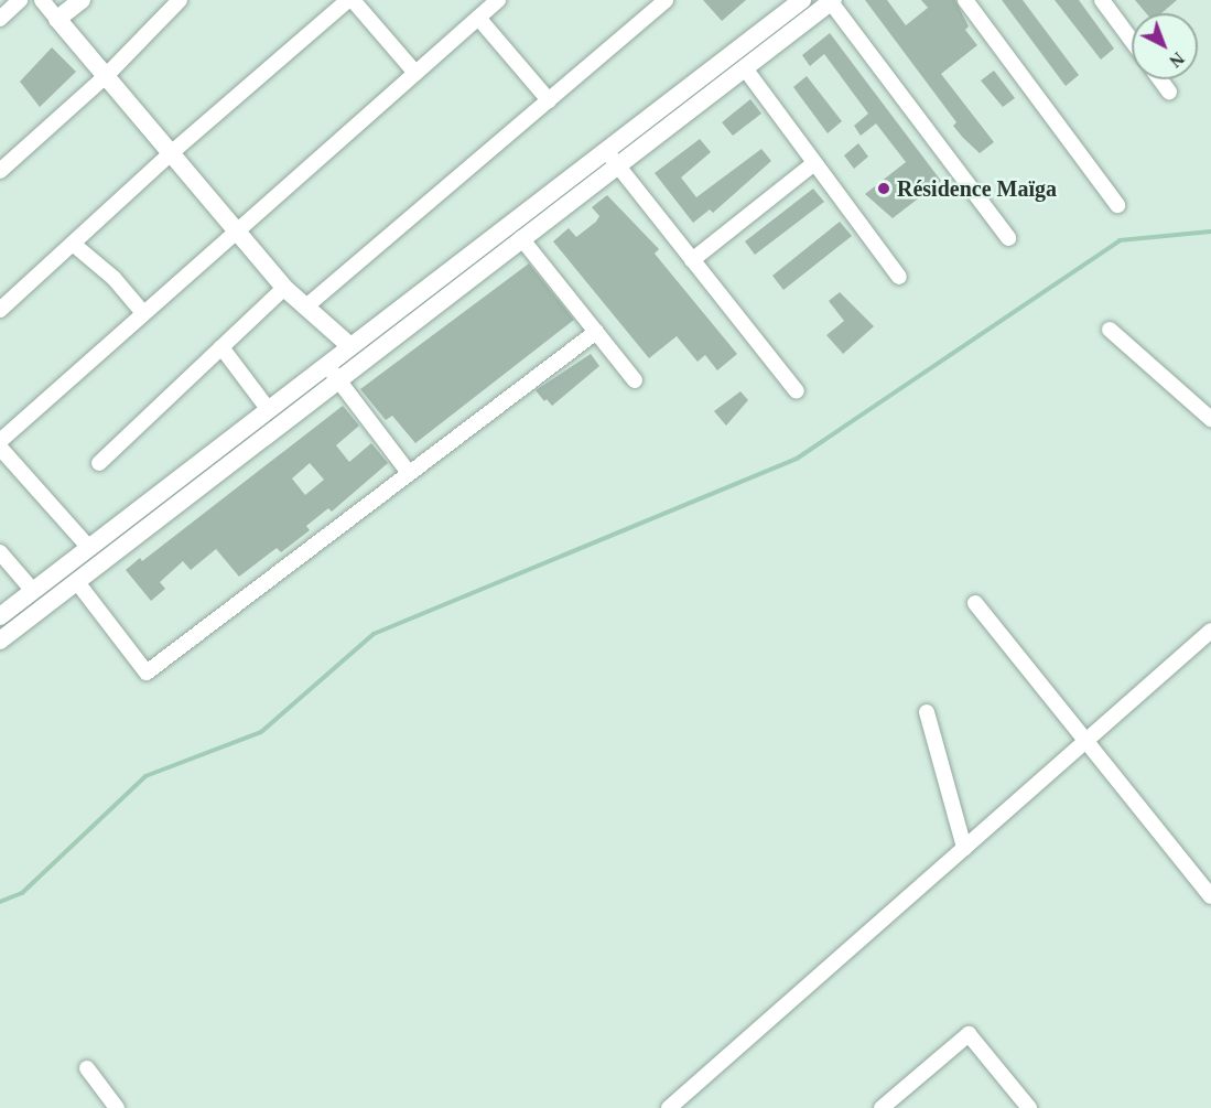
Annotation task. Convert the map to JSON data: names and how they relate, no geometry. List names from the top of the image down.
{
  "places": ["Résidence Maïga"],
  "north": "bottom right"
}
